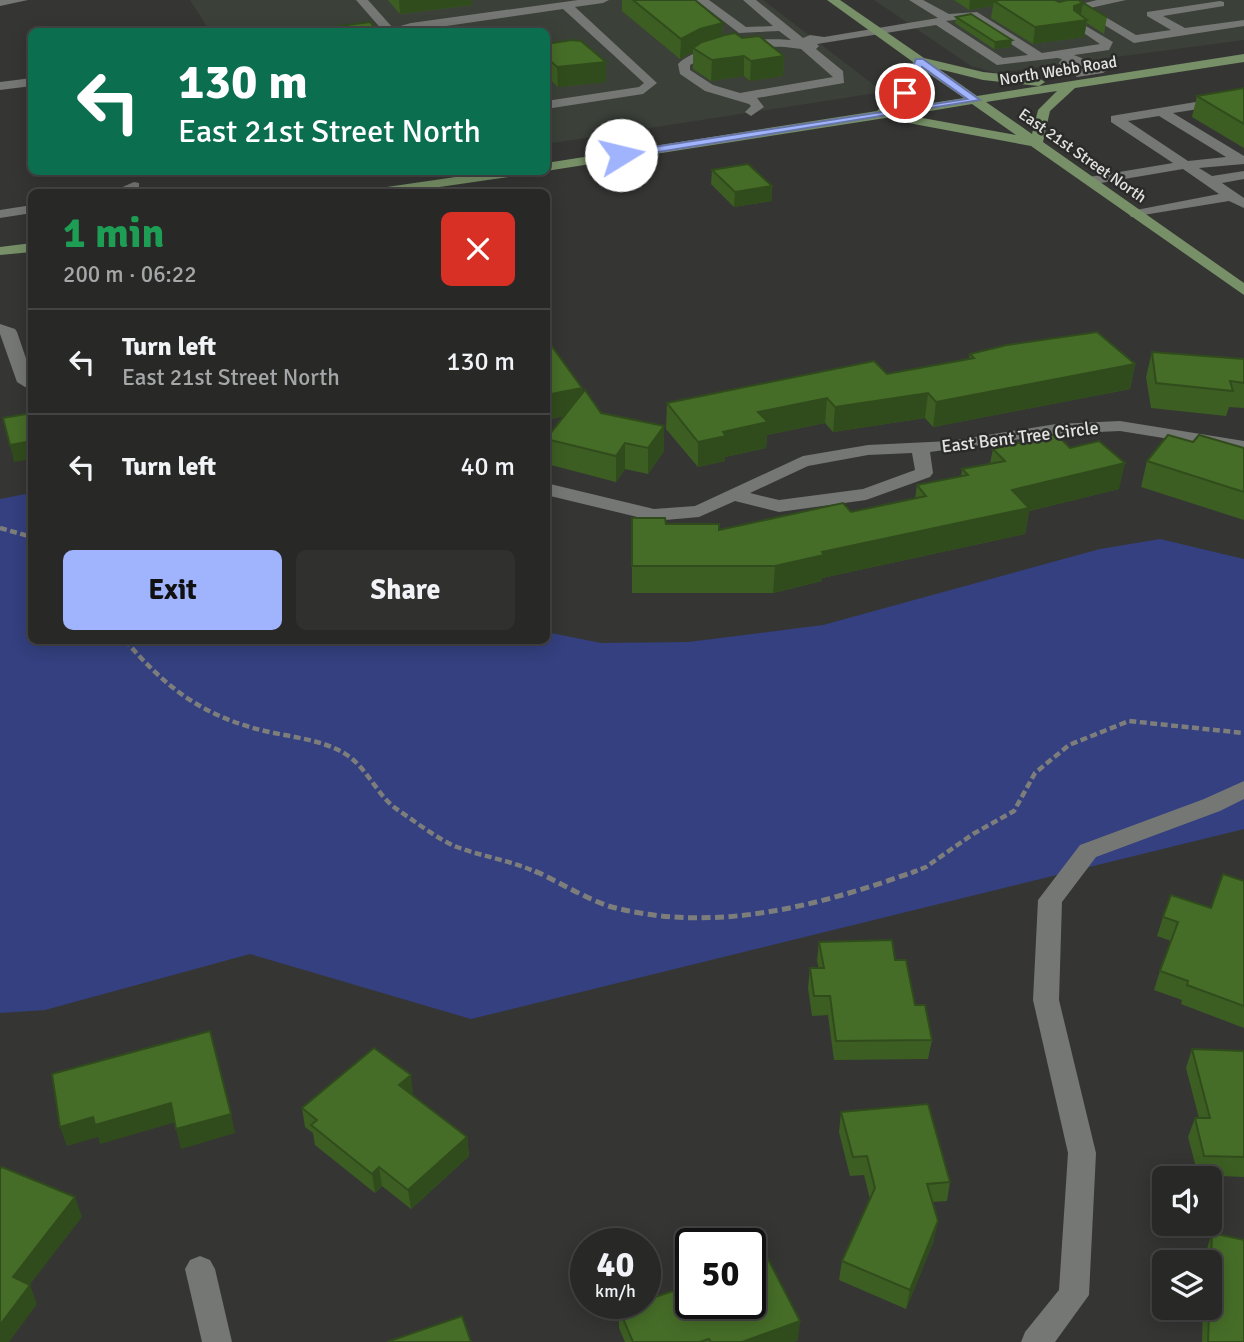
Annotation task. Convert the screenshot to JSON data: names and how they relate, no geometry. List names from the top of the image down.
{
  "streets": {
    "main road": ["North Webb Road", "East 21st Street North"],
    "street": ["East Bent Tree Circle"]
  },
  "crossings": [
    ["North Webb Road", "East 21st Street North"]
  ],
  "page": {
    "turn": ["130 m", "East 21st Street North"],
    "heading": ["1 min", "200 m · 06:22"],
    "list": [
      {
        "name": "Turn left",
        "note": "East 21st Street North",
        "value": "130 m"
      },
      {
        "name": "Turn left",
        "value": "40 m"
      }
    ],
    "buttons": ["Exit", "Share"],
    "speed": "40 km/h",
    "limit": "50"
  }
}
